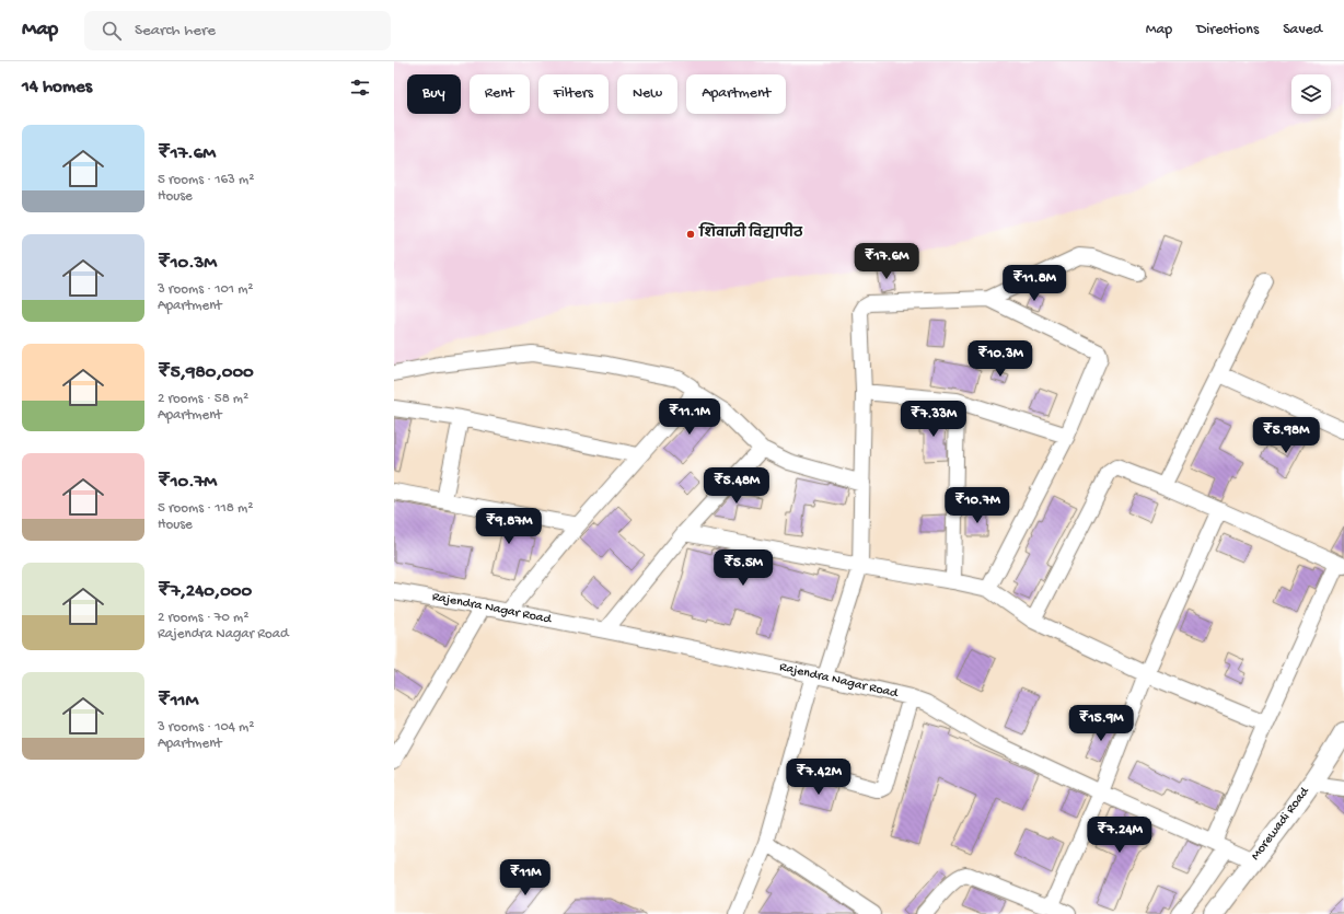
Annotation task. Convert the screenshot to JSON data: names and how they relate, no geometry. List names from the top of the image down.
{
  "streets": {
    "main road": ["Morewadi Road"],
    "street": ["Rajendra Nagar Road"]
  },
  "crossings": [
    ["Rajendra Nagar Road", "Morewadi Road"]
  ],
  "places": ["शिवाजी विद्यापीठ"],
  "page": {
    "header": "Map",
    "search": "Search here",
    "nav": ["Map", "Directions", "Saved"],
    "heading": "14 homes",
    "chip": [
      "Buy",
      "Rent",
      "Filters",
      "New",
      "Apartment"
    ],
    "list": [
      {
        "name": "₹17.6M",
        "note": "5 rooms · 163 m² · House"
      },
      {
        "name": "₹10.3M",
        "note": "3 rooms · 101 m² · Apartment"
      },
      {
        "name": "₹5,980,000",
        "note": "2 rooms · 58 m² · Apartment"
      },
      {
        "name": "₹10.7M",
        "note": "5 rooms · 118 m² · House"
      },
      {
        "name": "₹7,240,000",
        "note": "2 rooms · 70 m² · Rajendra Nagar Road"
      },
      {
        "name": "₹11M",
        "note": "3 rooms · 104 m² · Apartment"
      }
    ],
    "price": [
      "₹17.6M",
      "₹11.8M",
      "₹10.3M",
      "₹11.1M",
      "₹7.33M",
      "₹5.98M",
      "₹5.48M",
      "₹10.7M",
      "₹9.87M",
      "₹5.5M",
      "₹15.9M",
      "₹7.42M",
      "₹7.24M",
      "₹11M"
    ]
  }
}
